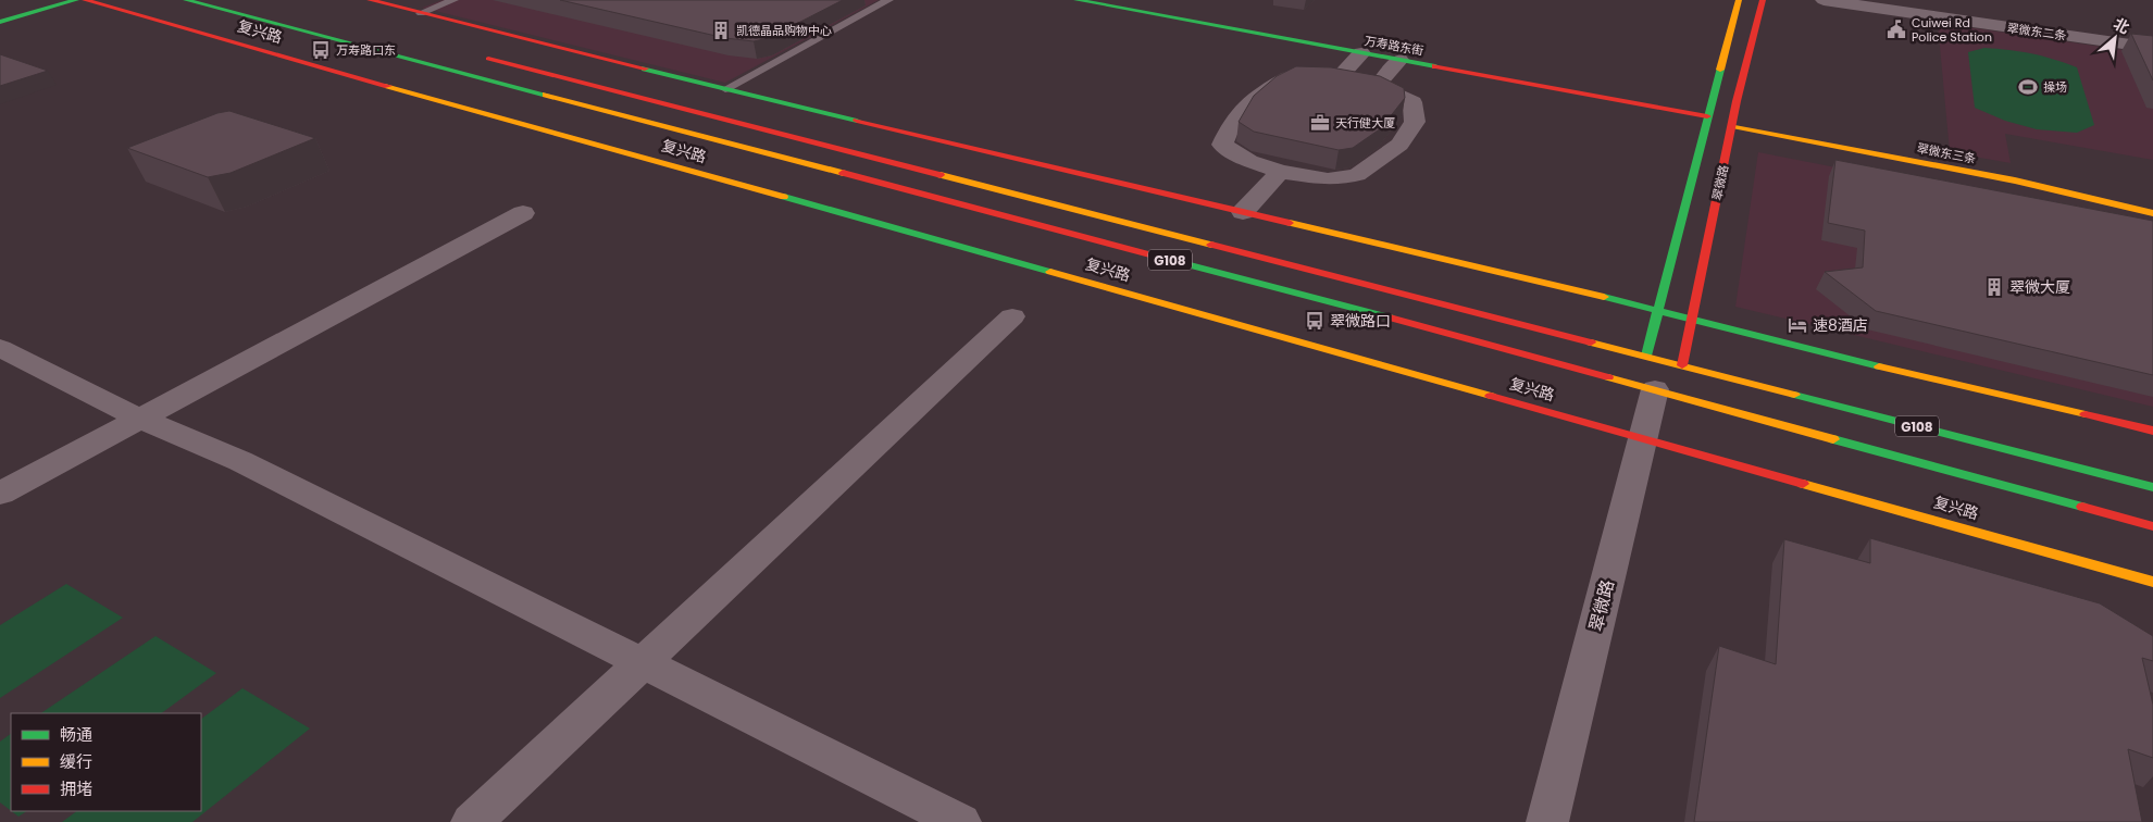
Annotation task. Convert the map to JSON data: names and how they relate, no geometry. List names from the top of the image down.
{
  "streets": {
    "main road": [
      "复兴路",
      "万寿路东街",
      "翠微东三条",
      "翠微路",
      "G108"
    ],
    "street": ["翠微东二条"]
  },
  "crossings": [
    ["复兴路", "翠微路"],
    ["万寿路东街", "翠微路"],
    ["翠微东三条", "翠微路"],
    ["翠微路", "G108"]
  ],
  "places": {
    "public building": ["Cuiwei Rd Police Station"],
    "building": ["凯德晶品购物中心", "翠微大厦"],
    "bus stop": ["万寿路口东", "翠微路口"],
    "sports": ["操场"],
    "office": ["天行健大厦"],
    "hotel": ["速8酒店"]
  },
  "legend": ["畅通", "缓行", "拥堵"],
  "north": "top right"
}
